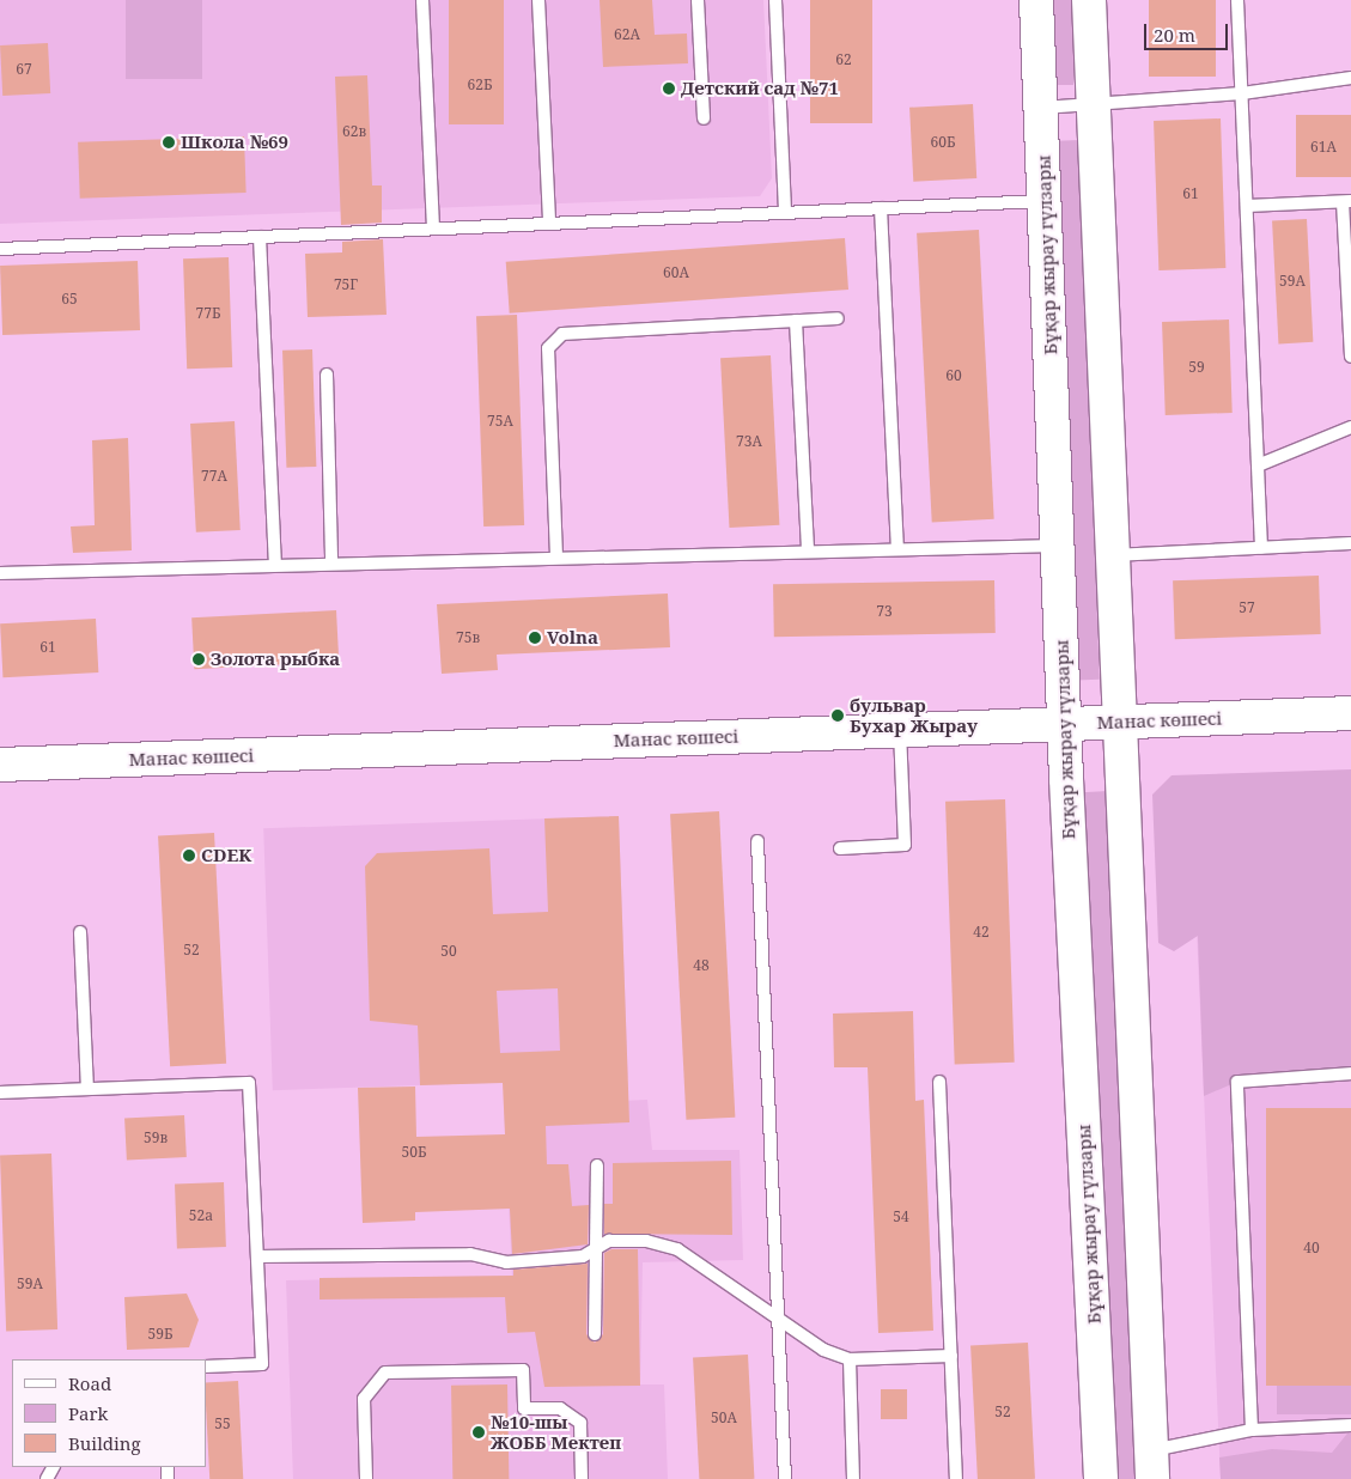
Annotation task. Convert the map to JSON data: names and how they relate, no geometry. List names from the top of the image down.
{
  "streets": {
    "street": ["Бұқар жырау гүлзары", "Манас көшесі"]
  },
  "crossings": [
    ["Бұқар жырау гүлзары", "Манас көшесі"]
  ],
  "places": [
    "Детский сад №71",
    "Школа №69",
    "Volna",
    "Золота рыбка",
    "бульвар Бухар Жырау",
    "CDEK",
    "№10-шы ЖОББ Мектеп"
  ],
  "house_numbers": [
    "62А",
    "62",
    "67",
    "62Б",
    "62в",
    "60Б",
    "61А",
    "61",
    "60А",
    "59А",
    "75Г",
    "65",
    "77Б",
    "59",
    "60",
    "75А",
    "73А",
    "77А",
    "57",
    "73",
    "75в",
    "61",
    "42",
    "52",
    "50",
    "48",
    "59в",
    "50Б",
    "52а",
    "54",
    "40",
    "59А",
    "59Б",
    "52",
    "50А",
    "55"
  ],
  "legend": ["Road", "Park", "Building"],
  "scale_bar": "20 m"
}
